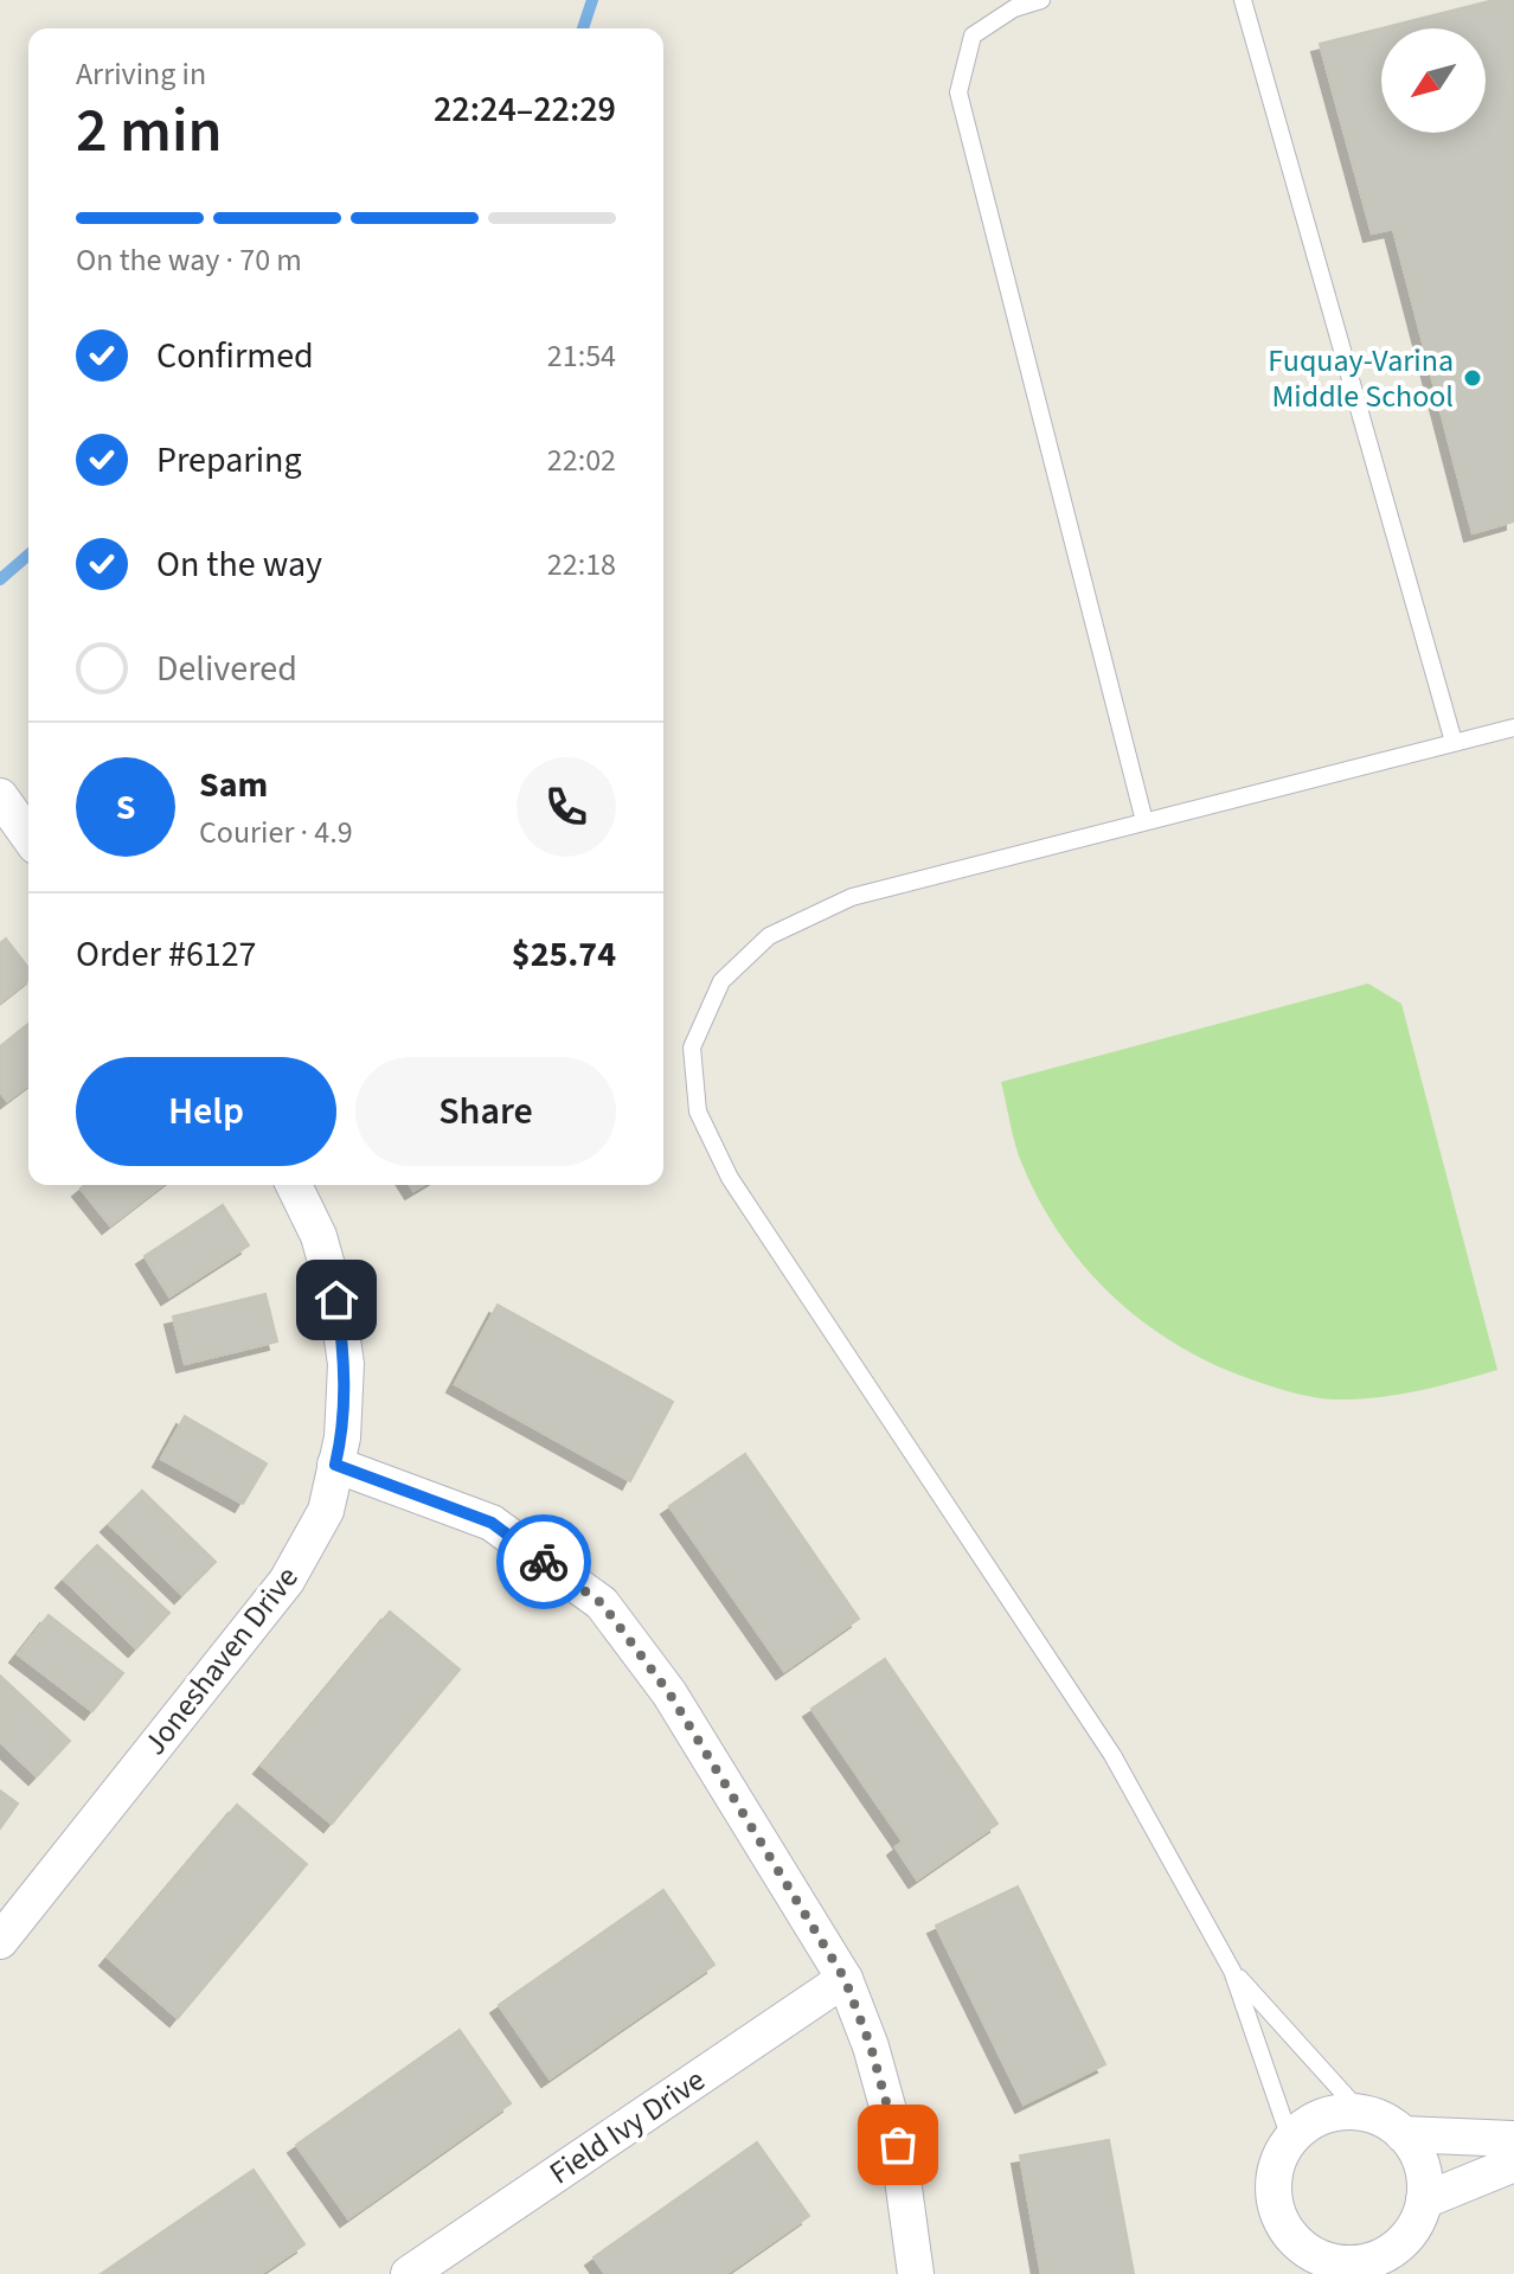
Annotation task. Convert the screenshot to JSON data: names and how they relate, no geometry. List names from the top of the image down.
{
  "streets": {
    "street": ["Joneshaven Drive", "Field Ivy Drive"]
  },
  "places": ["Fuquay-Varina Middle School"],
  "north": "bottom left",
  "page": {
    "heading": ["2 min", "Arriving in", "22:24–22:29"],
    "panel": [
      "Sam",
      "Courier · 4.9",
      "Order #6127",
      "$25.74"
    ],
    "bar": "On the way · 70 m",
    "list": [
      ["Confirmed", "21:54"],
      ["Preparing", "22:02"],
      ["On the way", "22:18"],
      "Delivered"
    ],
    "round": "S",
    "buttons": ["Help", "Share"]
  }
}
